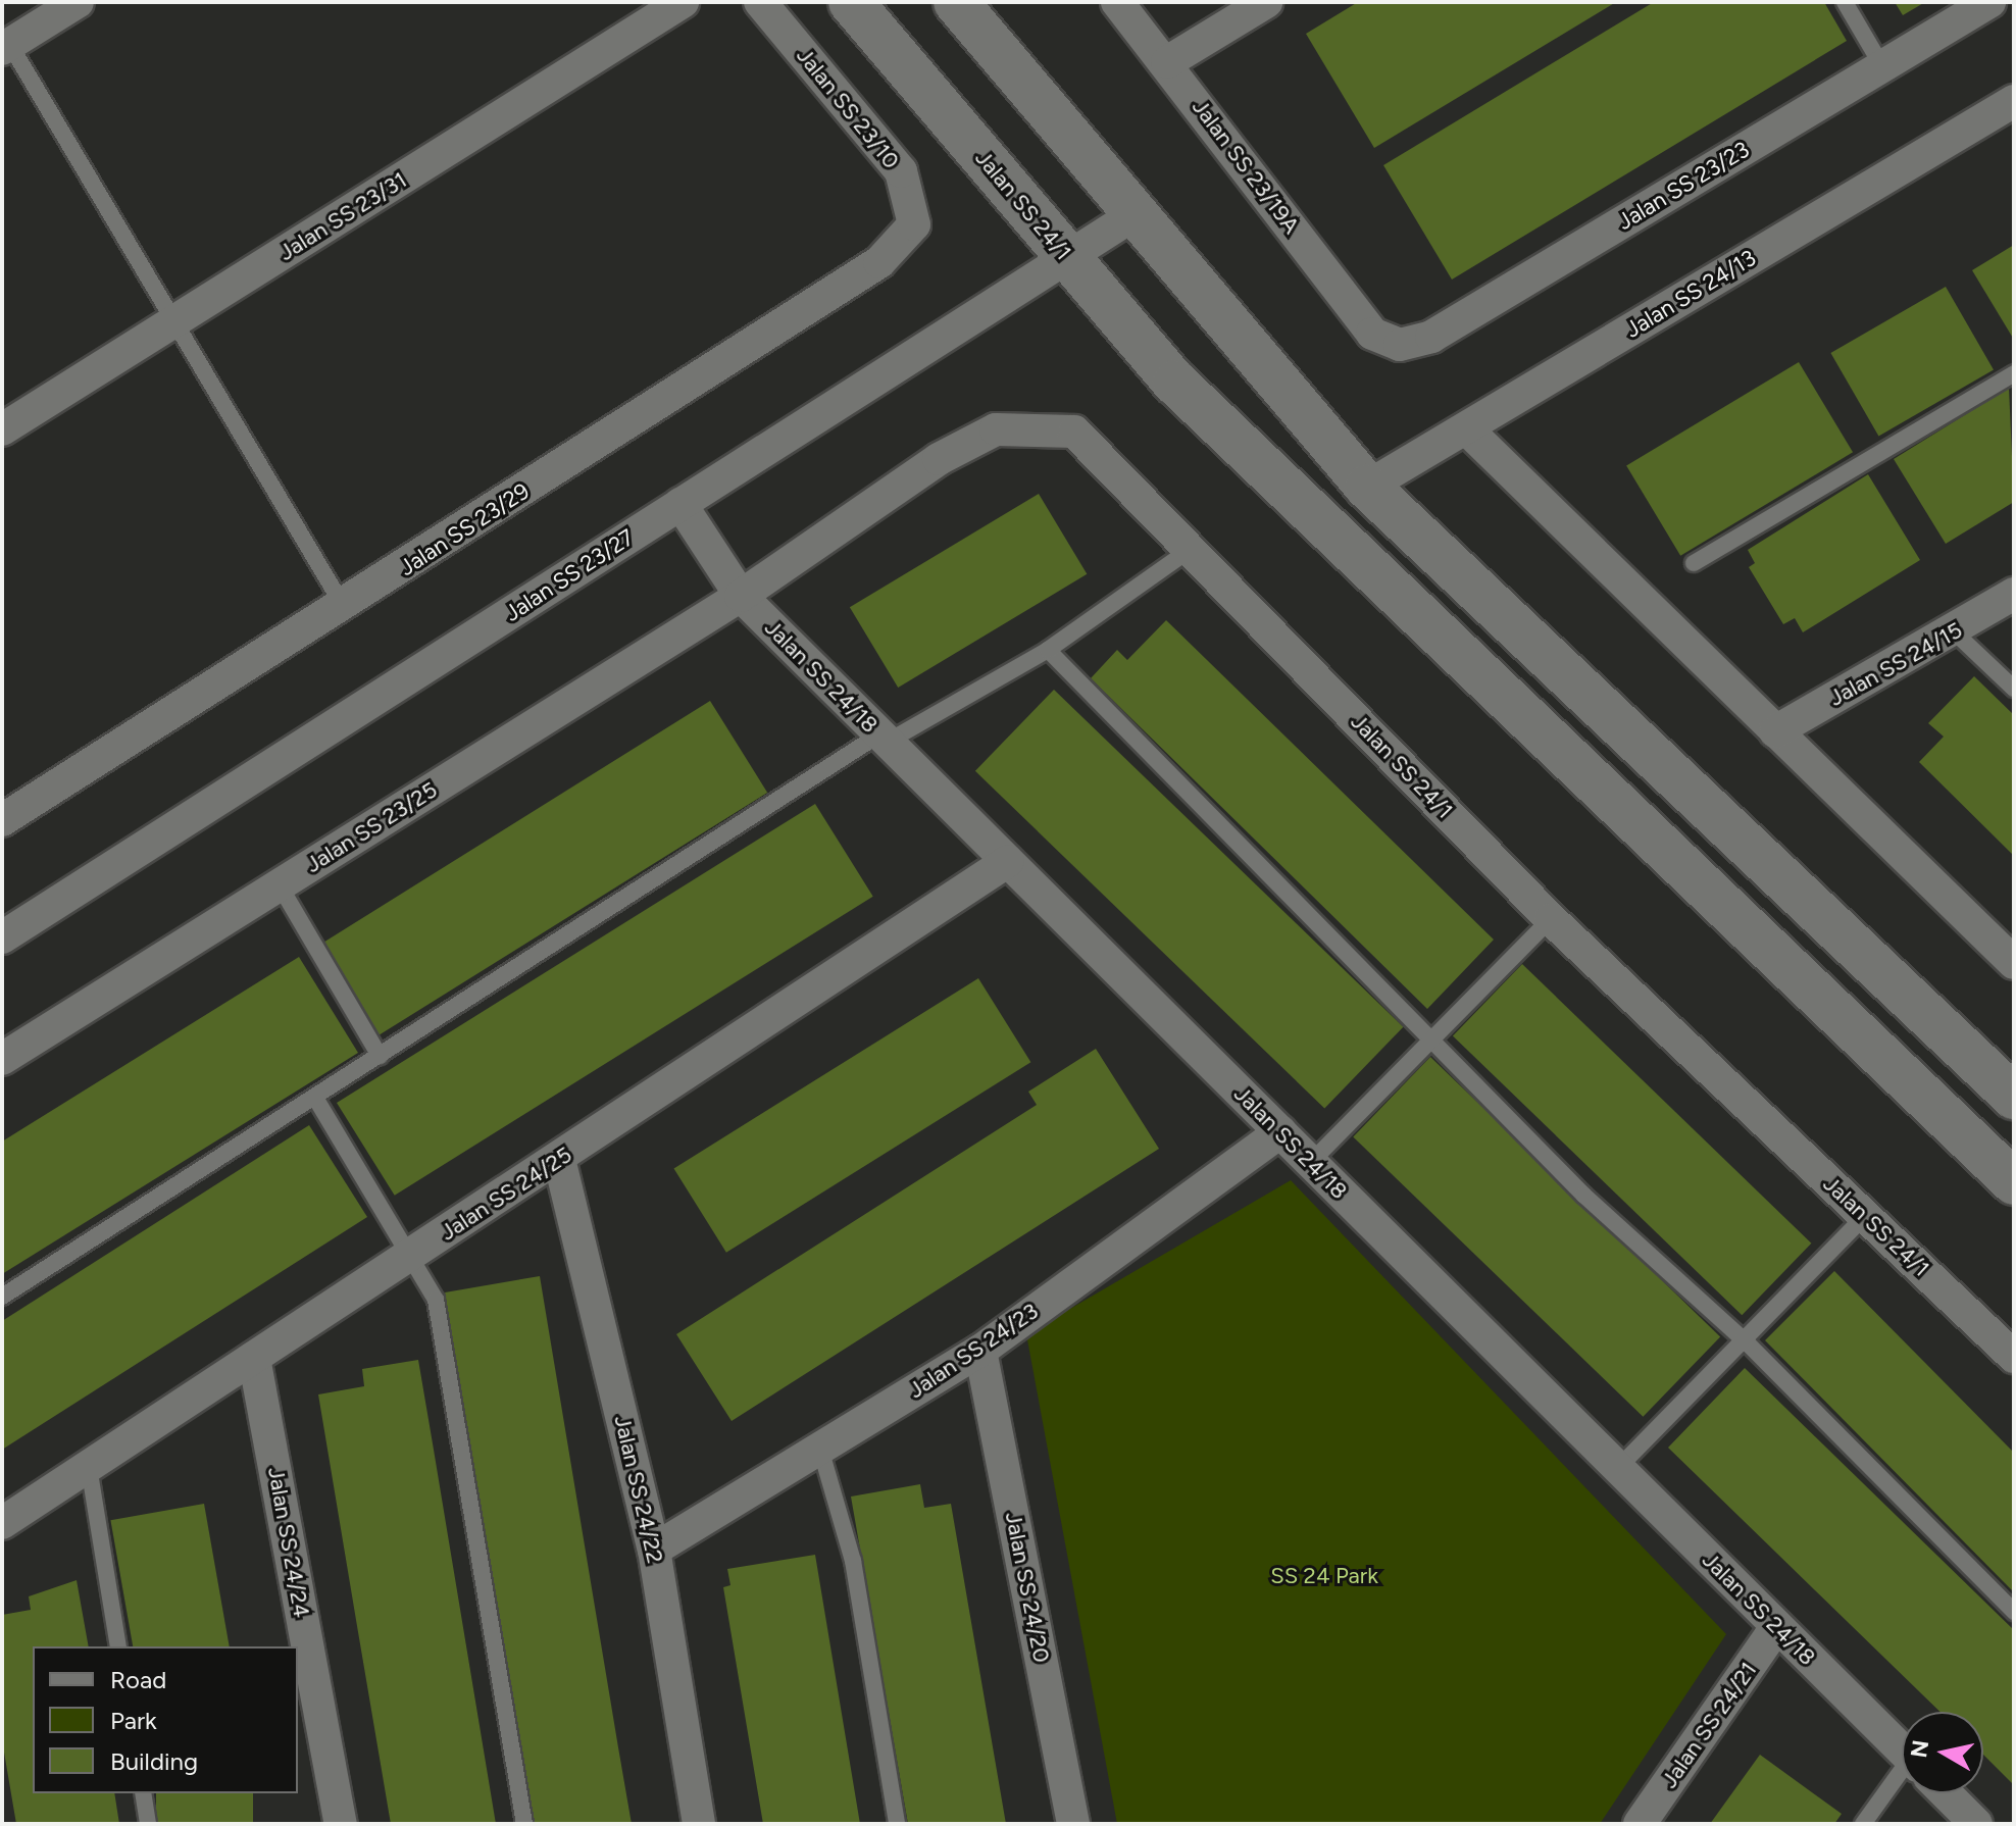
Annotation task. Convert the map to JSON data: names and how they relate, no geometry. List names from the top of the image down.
{
  "streets": {
    "main road": ["Jalan SS 24/1"],
    "street": [
      "Jalan SS 23/10",
      "Jalan SS 23/19A",
      "Jalan SS 23/23",
      "Jalan SS 23/31",
      "Jalan SS 24/13",
      "Jalan SS 23/29",
      "Jalan SS 23/27",
      "Jalan SS 24/15",
      "Jalan SS 24/18",
      "Jalan SS 23/25",
      "Jalan SS 24/25",
      "Jalan SS 24/23",
      "Jalan SS 24/22",
      "Jalan SS 24/24",
      "Jalan SS 24/20",
      "Jalan SS 24/21"
    ]
  },
  "crossings": [
    ["Jalan SS 23/10", "Jalan SS 23/29"],
    ["Jalan SS 23/19A", "Jalan SS 23/23"],
    ["Jalan SS 24/1", "Jalan SS 23/27"],
    ["Jalan SS 24/1", "Jalan SS 24/18"],
    ["Jalan SS 24/1", "Jalan SS 23/25"],
    ["Jalan SS 23/27", "Jalan SS 24/18"],
    ["Jalan SS 24/18", "Jalan SS 23/25"],
    ["Jalan SS 24/18", "Jalan SS 24/25"],
    ["Jalan SS 24/18", "Jalan SS 24/23"],
    ["Jalan SS 24/18", "Jalan SS 24/21"],
    ["Jalan SS 24/25", "Jalan SS 24/22"],
    ["Jalan SS 24/25", "Jalan SS 24/24"],
    ["Jalan SS 24/23", "Jalan SS 24/22"],
    ["Jalan SS 24/23", "Jalan SS 24/20"]
  ],
  "parks": ["SS 24 Park"],
  "legend": ["Road", "Park", "Building"],
  "north": "left"
}
